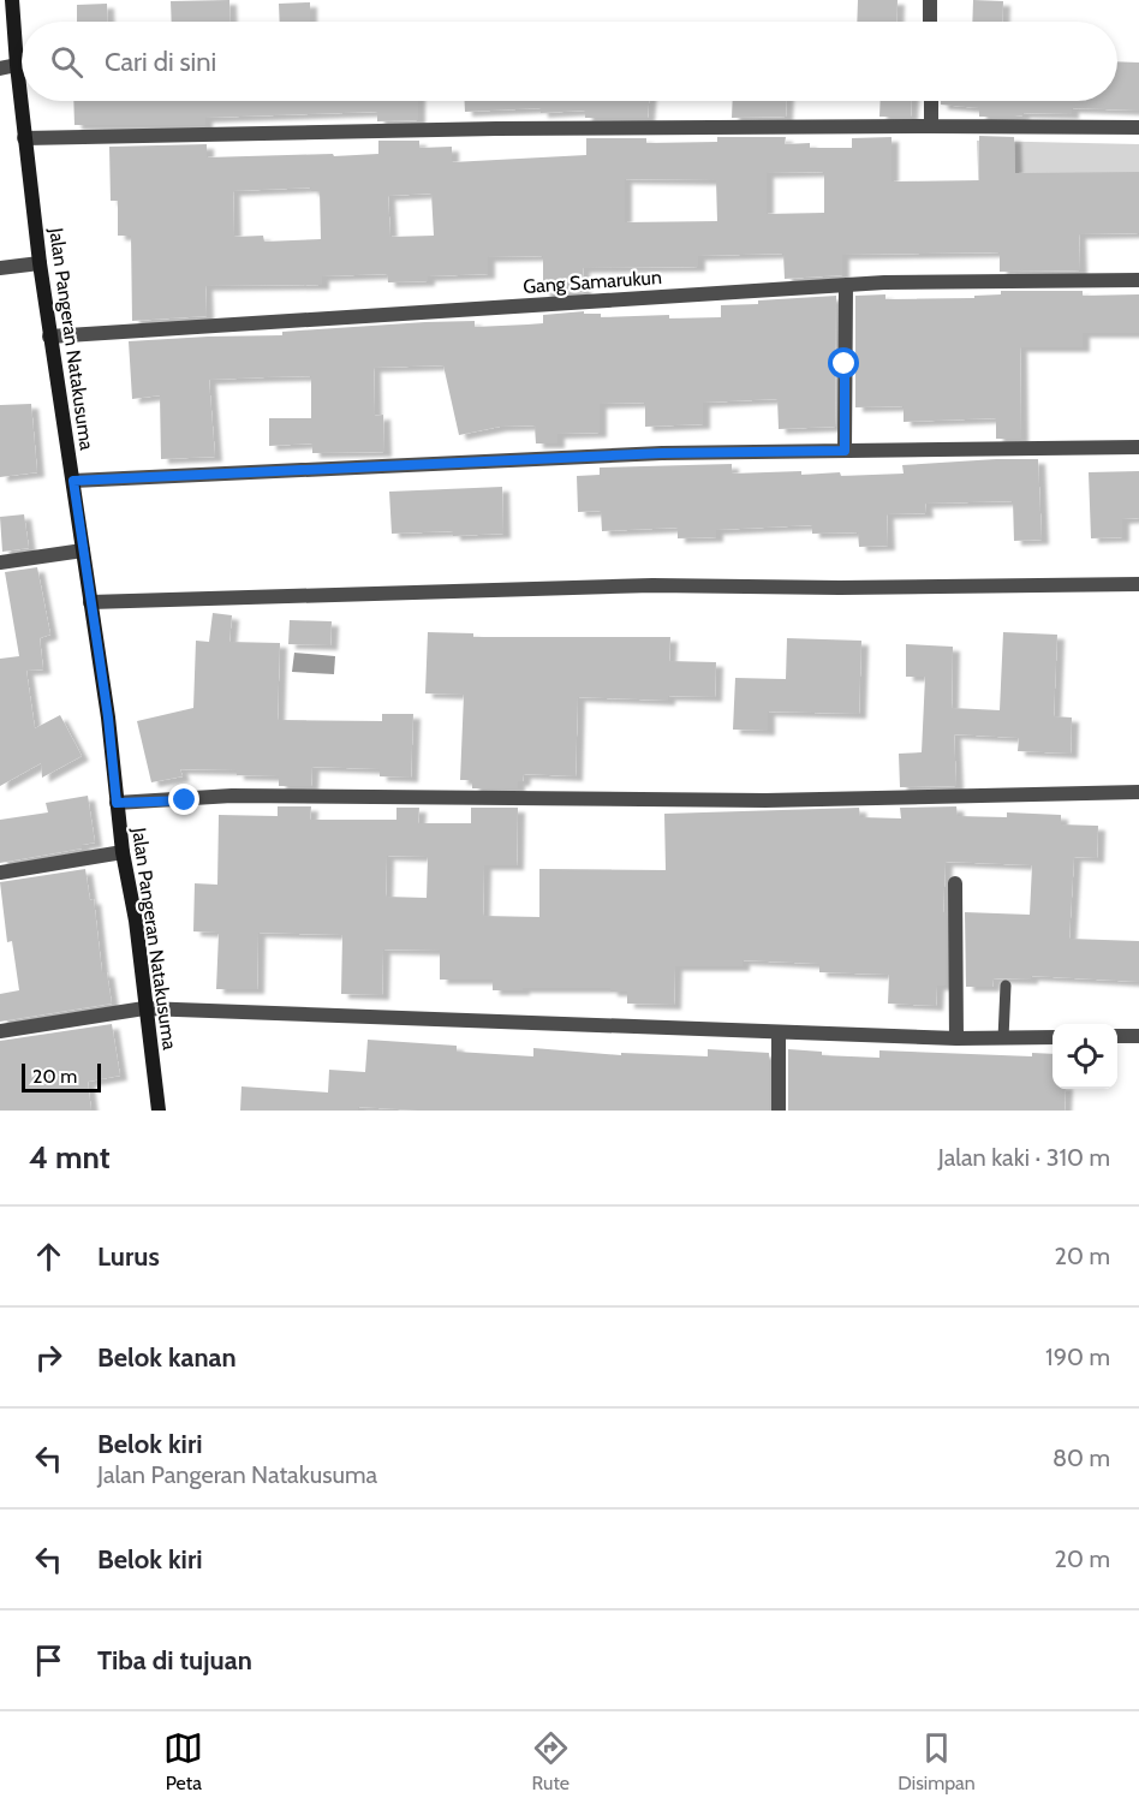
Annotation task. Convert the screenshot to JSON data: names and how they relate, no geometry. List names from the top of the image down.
{
  "streets": {
    "street": ["Gang Samarukun", "Jalan Pangeran Natakusuma"]
  },
  "crossings": [
    ["Gang Samarukun", "Jalan Pangeran Natakusuma"]
  ],
  "scale_bar": "20 m",
  "page": {
    "search": "Cari di sini",
    "scale": "20 m",
    "heading": ["4 mnt", "Jalan kaki · 310 m"],
    "list": [
      ["Lurus", "20 m"],
      ["Belok kanan", "190 m"],
      ["Belok kiri", "Jalan Pangeran Natakusuma", "80 m"],
      ["Belok kiri", "20 m"],
      "Tiba di tujuan"
    ],
    "nav": ["Peta", "Rute", "Disimpan"]
  }
}
